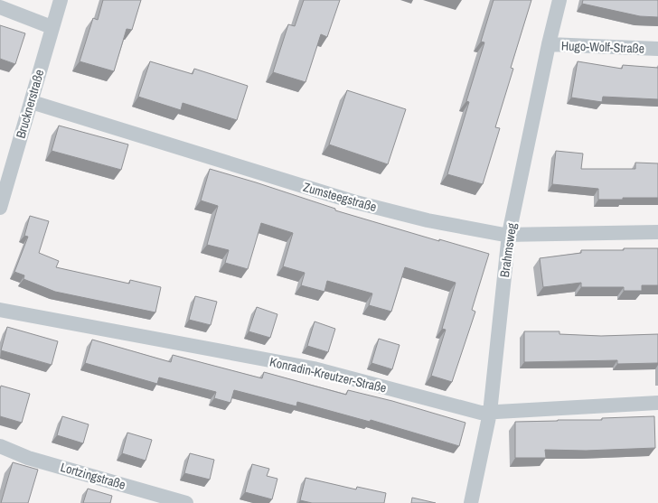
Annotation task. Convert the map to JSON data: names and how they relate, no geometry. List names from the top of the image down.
{
  "streets": {
    "street": [
      "Hugo-Wolf-Straße",
      "Brucknerstraße",
      "Zumsteegstraße",
      "Brahmsweg",
      "Konradin-Kreutzer-Straße",
      "Lortzingstraße"
    ]
  },
  "crossings": [
    ["Hugo-Wolf-Straße", "Brahmsweg"],
    ["Brucknerstraße", "Zumsteegstraße"],
    ["Zumsteegstraße", "Brahmsweg"],
    ["Brahmsweg", "Konradin-Kreutzer-Straße"]
  ]
}
